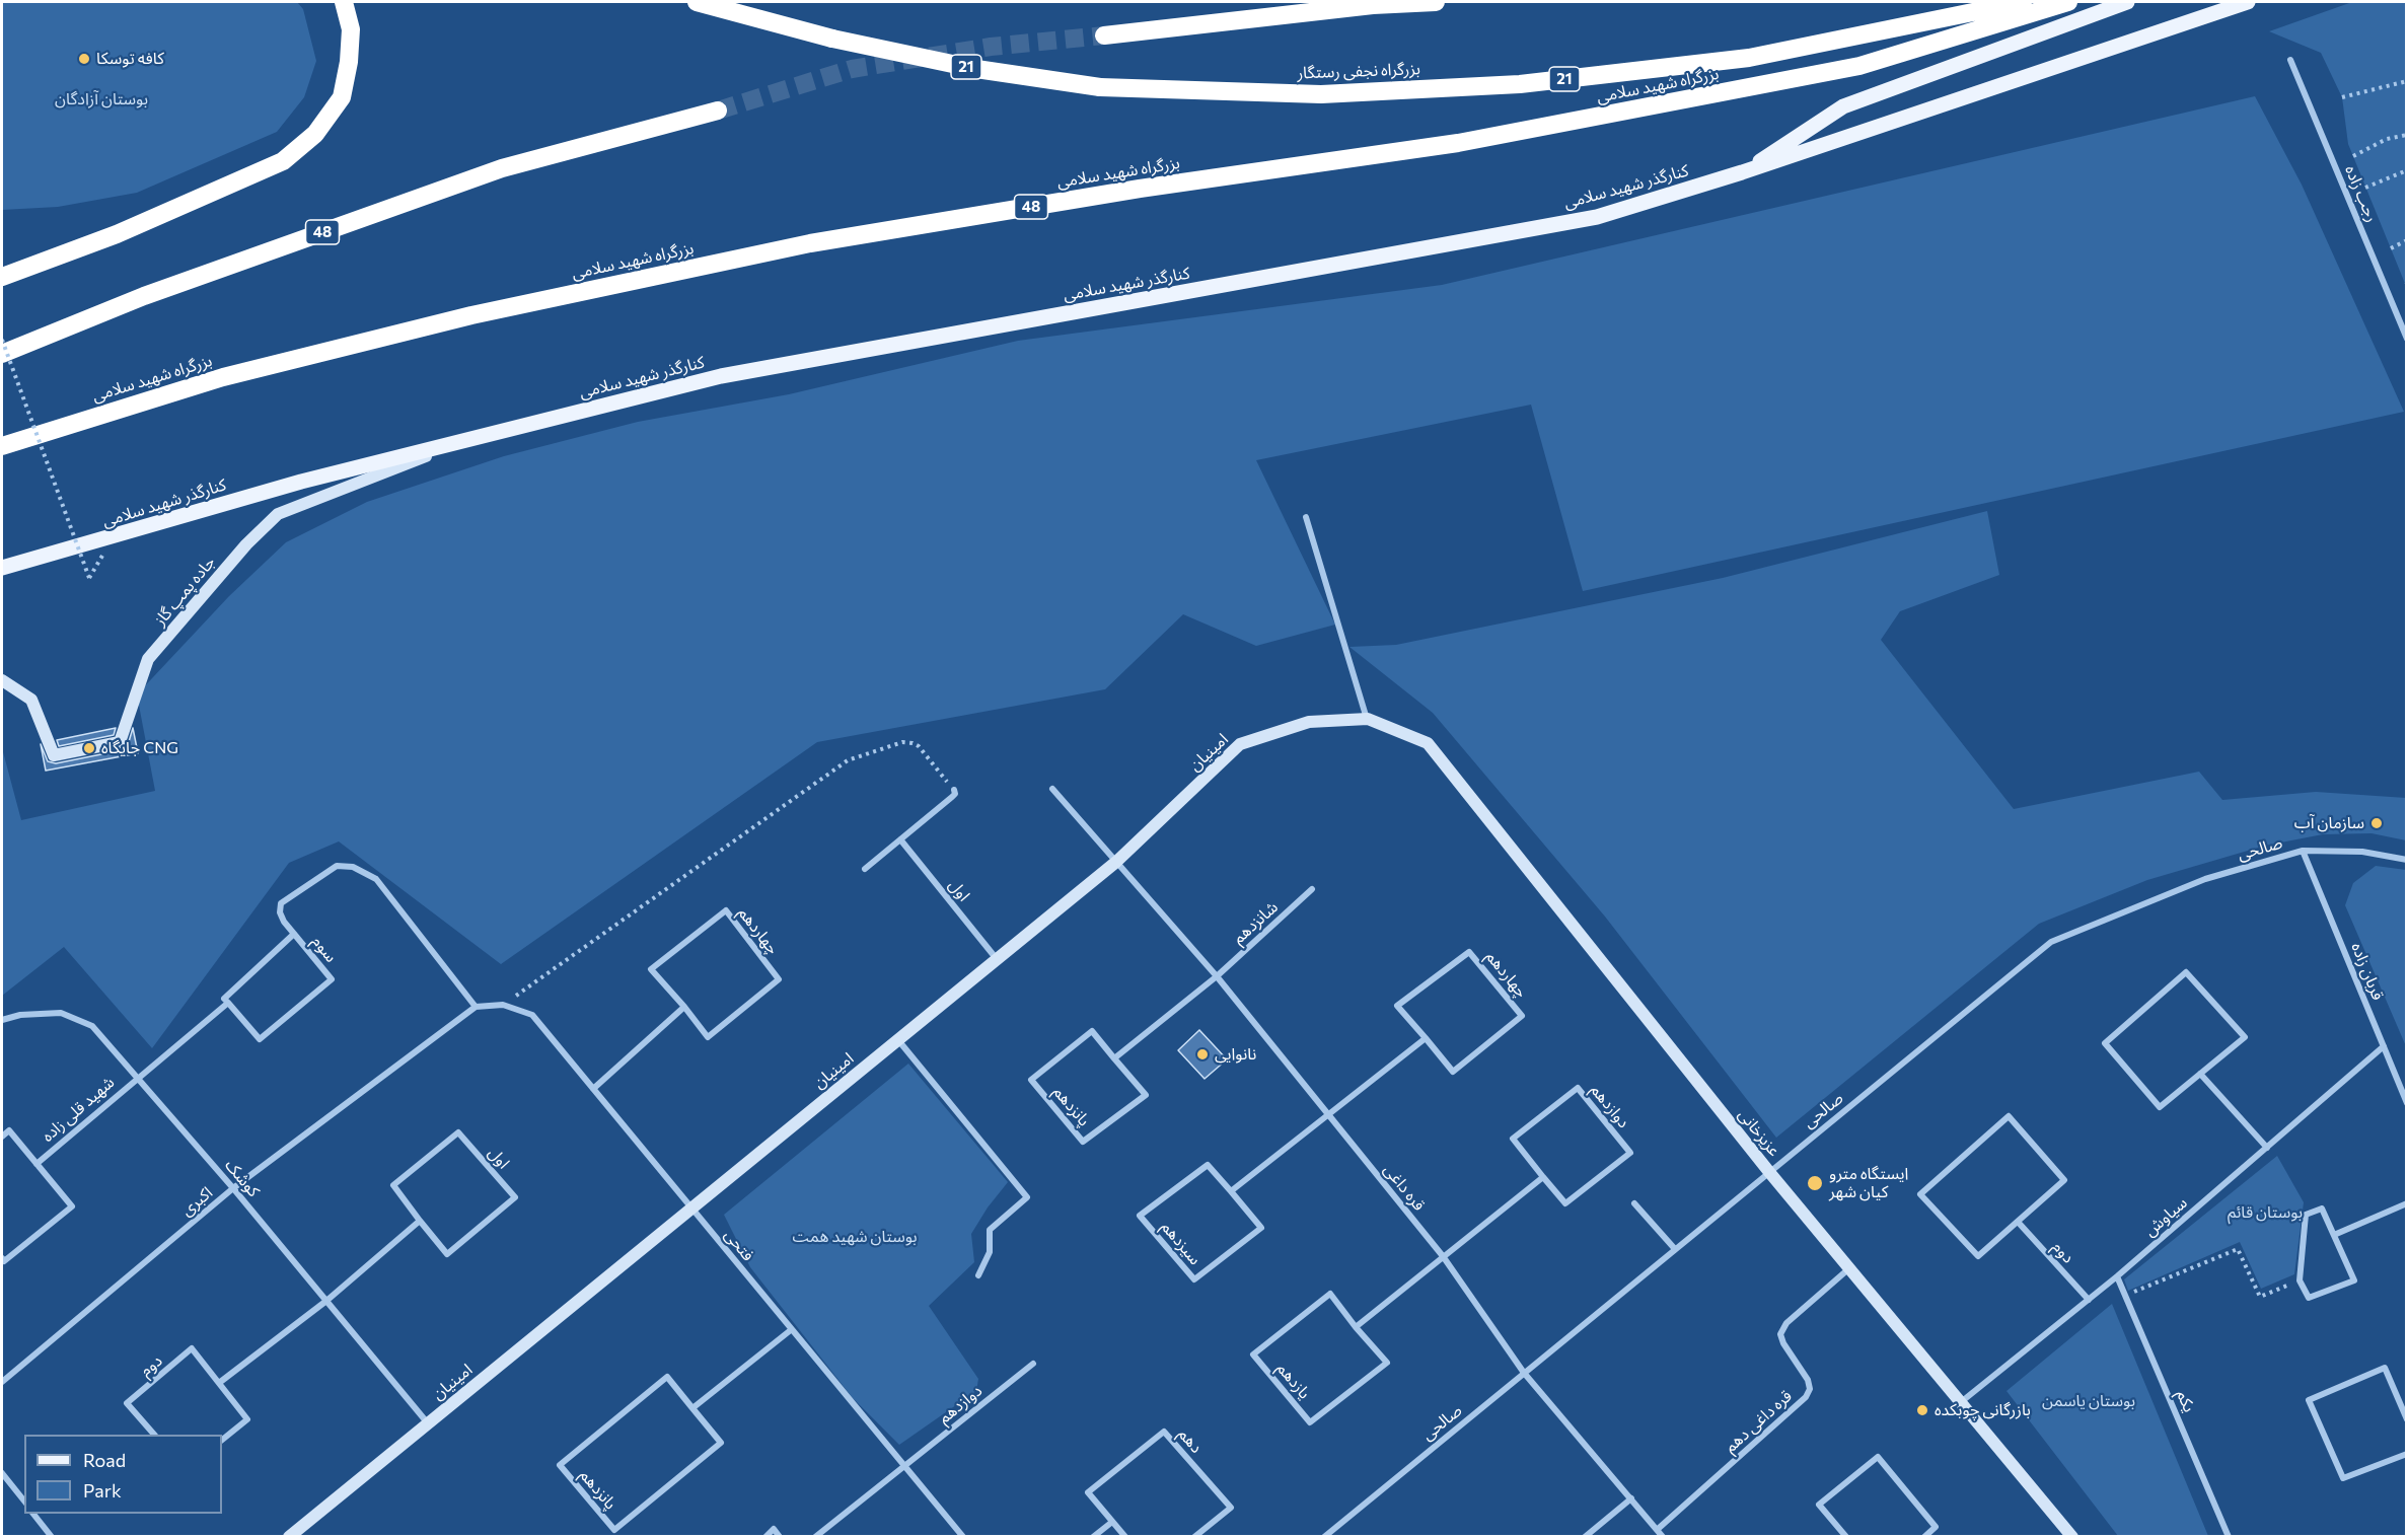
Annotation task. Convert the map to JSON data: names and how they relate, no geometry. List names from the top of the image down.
{
  "streets": {
    "highway": [
      "21",
      "بزرگراه نجفی رستگار",
      "بزرگراه شهید سلامی",
      "48"
    ],
    "main road": [
      "کنارگذر شهید سلامی",
      "جاده پمپ گاز",
      "امینیان",
      "عزیزخانی"
    ],
    "street": [
      "رجب زاده",
      "صالحی",
      "اول",
      "شانزدهم",
      "چهاردهم",
      "سوم",
      "قربان زاده",
      "پانزدهم",
      "دوازدهم",
      "شهید قلی زاده",
      "کوشک",
      "قره داغی",
      "اکبری",
      "سیاوش",
      "سیزدهم",
      "فتحی",
      "دوم",
      "یازدهم",
      "یکم",
      "قره داغی دهم",
      "دهم"
    ]
  },
  "crossings": [
    ["کنارگذر شهید سلامی", "جاده پمپ گاز"],
    ["امینیان", "اول"],
    ["امینیان", "عزیزخانی"],
    ["امینیان", "کوشک"],
    ["امینیان", "قره داغی"],
    ["امینیان", "فتحی"],
    ["صالحی", "قربان زاده"],
    ["صالحی", "عزیزخانی"],
    ["صالحی", "قره داغی"],
    ["شانزدهم", "قره داغی"],
    ["سوم", "شهید قلی زاده"],
    ["سوم", "کوشک"],
    ["قربان زاده", "سیاوش"],
    ["دوازدهم", "فتحی"],
    ["شهید قلی زاده", "کوشک"],
    ["عزیزخانی", "سیاوش"],
    ["عزیزخانی", "قره داغی دهم"],
    ["کوشک", "اکبری"],
    ["قره داغی", "قره داغی دهم"],
    ["اکبری", "فتحی"],
    ["سیاوش", "دوم"],
    ["سیاوش", "یکم"]
  ],
  "parks": [
    "بوستان آزادگان",
    "بوستان قائم",
    "بوستان شهید همت",
    "بوستان یاسمن"
  ],
  "places": [
    "کافه توسکا",
    "جایگاه CNG",
    "سازمان آب",
    "نانوایی",
    "ایستگاه مترو کیان شهر",
    "بازرگانی چوبکده"
  ],
  "legend": ["Road", "Park"]
}
